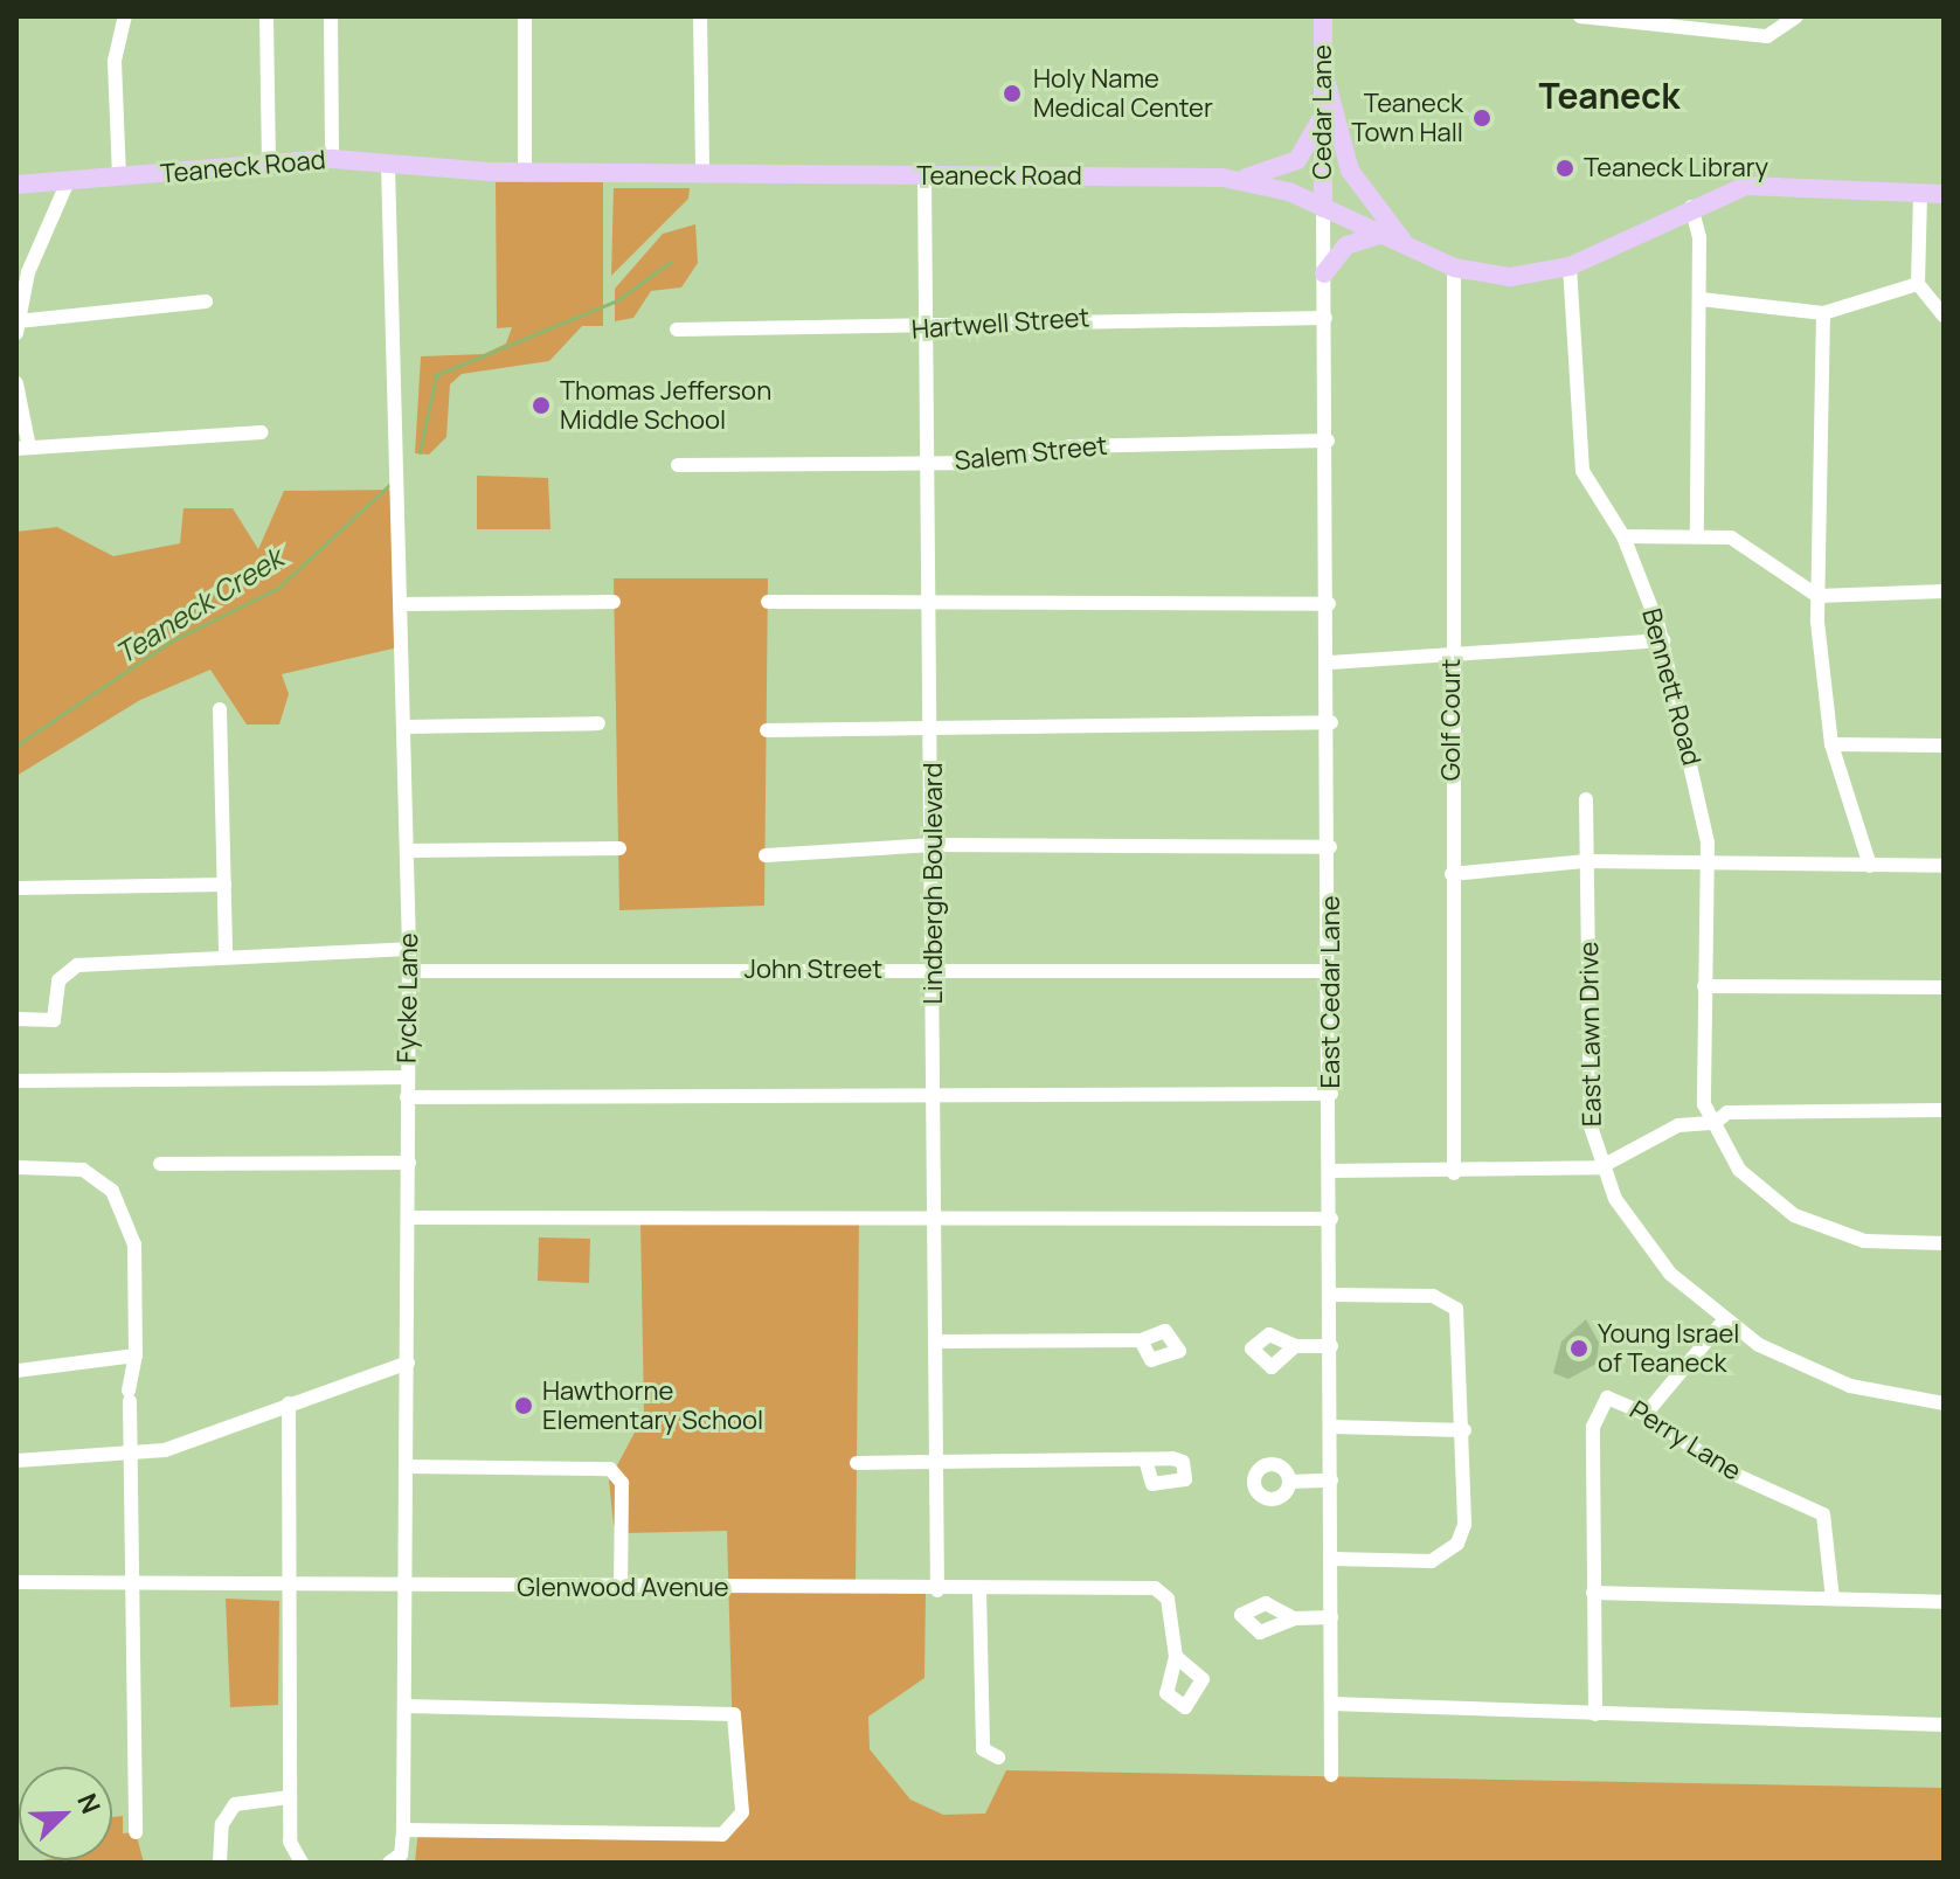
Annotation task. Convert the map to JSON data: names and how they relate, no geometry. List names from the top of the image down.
{
  "streets": {
    "main road": ["Cedar Lane", "Teaneck Road"],
    "street": [
      "Hartwell Street",
      "Salem Street",
      "Bennett Road",
      "Golf Court",
      "Lindbergh Boulevard",
      "John Street",
      "East Cedar Lane",
      "Fycke Lane",
      "East Lawn Drive",
      "Perry Lane",
      "Glenwood Avenue"
    ]
  },
  "crossings": [
    ["Cedar Lane", "Teaneck Road"],
    ["Cedar Lane", "East Cedar Lane"],
    ["Teaneck Road", "Bennett Road"],
    ["Teaneck Road", "Golf Court"],
    ["Teaneck Road", "Lindbergh Boulevard"],
    ["Teaneck Road", "East Cedar Lane"],
    ["Teaneck Road", "Fycke Lane"],
    ["Hartwell Street", "Lindbergh Boulevard"],
    ["Hartwell Street", "East Cedar Lane"],
    ["Salem Street", "Lindbergh Boulevard"],
    ["Salem Street", "East Cedar Lane"],
    ["Lindbergh Boulevard", "John Street"],
    ["Lindbergh Boulevard", "Glenwood Avenue"],
    ["John Street", "East Cedar Lane"],
    ["John Street", "Fycke Lane"],
    ["Fycke Lane", "Glenwood Avenue"]
  ],
  "districts": ["Teaneck"],
  "water": ["Teaneck Creek"],
  "places": [
    "Holy Name Medical Center",
    "Teaneck Town Hall",
    "Teaneck Library",
    "Thomas Jefferson Middle School",
    "Young Israel of Teaneck",
    "Hawthorne Elementary School"
  ],
  "north": "top right"
}
